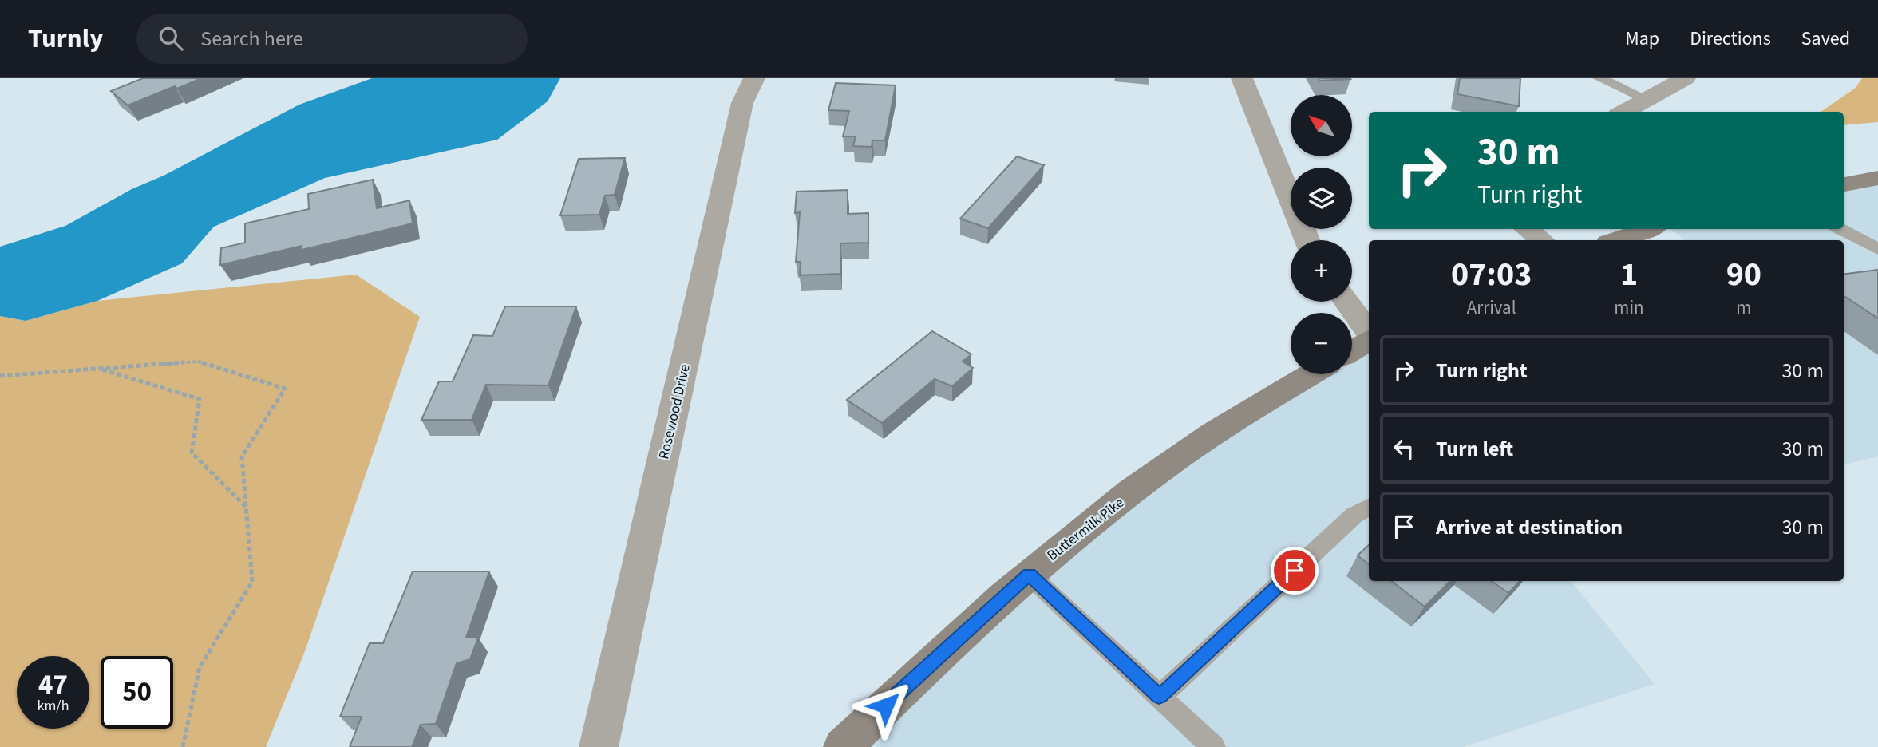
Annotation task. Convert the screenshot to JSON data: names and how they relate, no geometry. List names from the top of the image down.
{
  "streets": {
    "main road": ["Buttermilk Pike"],
    "street": ["Rosewood Drive"]
  },
  "north": "top left",
  "page": {
    "header": "Turnly",
    "search": "Search here",
    "nav": ["Map", "Directions", "Saved"],
    "map_buttons": ["+", "−"],
    "turn": ["30 m", "Turn right"],
    "eta": [
      "07:03",
      "Arrival",
      "1",
      "min",
      "90",
      "m"
    ],
    "list": [
      {
        "name": "Turn right",
        "value": "30 m"
      },
      {
        "name": "Turn left",
        "value": "30 m"
      },
      {
        "name": "Arrive at destination",
        "value": "30 m"
      }
    ],
    "speed": "47 km/h",
    "limit": "50"
  }
}
